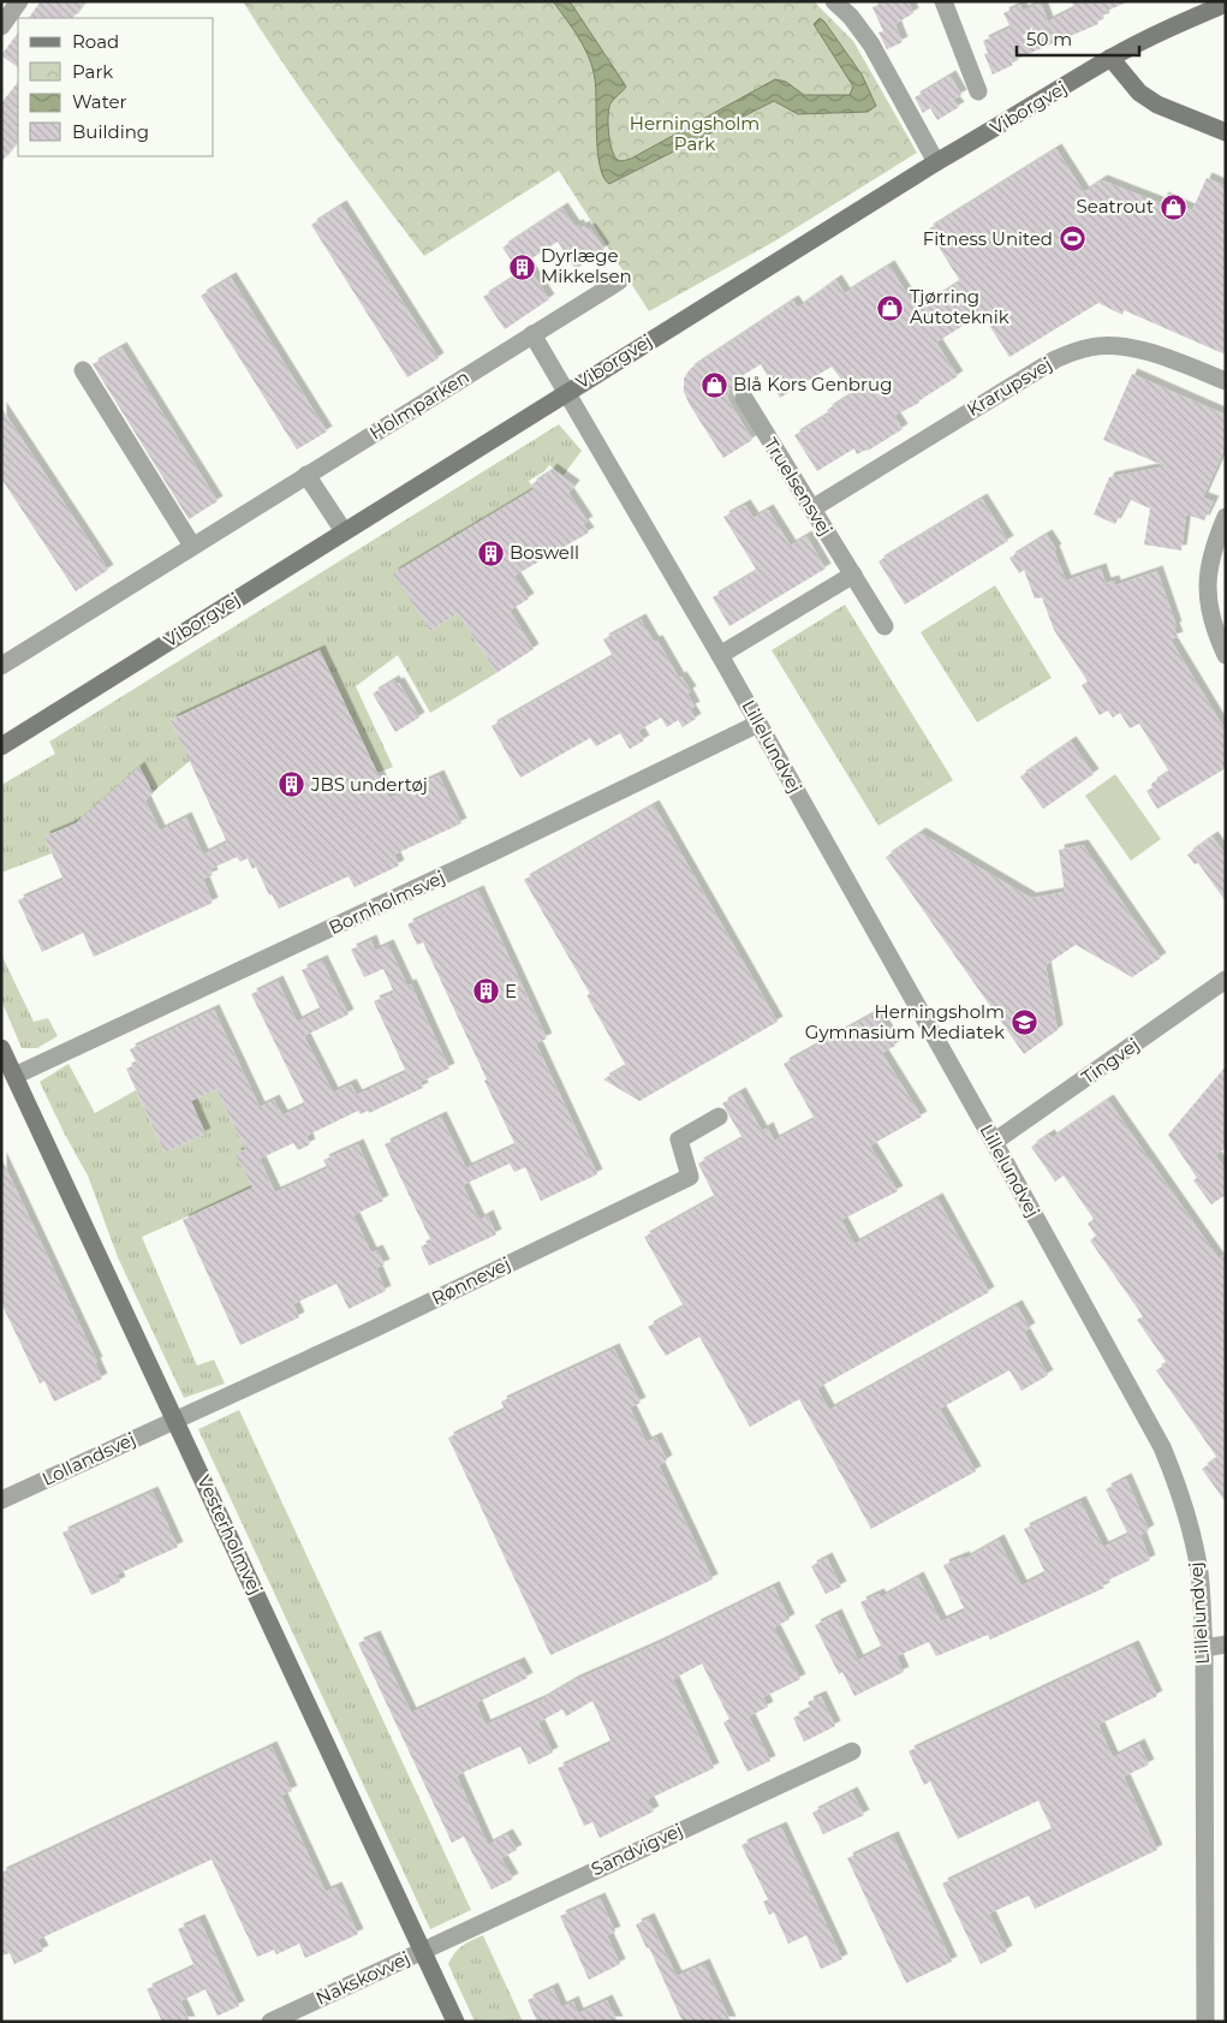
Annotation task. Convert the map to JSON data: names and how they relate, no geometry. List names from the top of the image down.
{
  "streets": {
    "street": [
      "Viborgvej",
      "Krarupsvej",
      "Holmparken",
      "Truelsensvej",
      "Lillelundvej",
      "Bornholmsvej",
      "Tingvej",
      "Rønnevej",
      "Lollandsvej",
      "Vesterholmvej",
      "Sandvigvej",
      "Nakskovvej"
    ]
  },
  "crossings": [
    ["Viborgvej", "Lillelundvej"],
    ["Krarupsvej", "Truelsensvej"],
    ["Lillelundvej", "Bornholmsvej"],
    ["Lillelundvej", "Tingvej"],
    ["Bornholmsvej", "Vesterholmvej"],
    ["Rønnevej", "Lollandsvej"],
    ["Rønnevej", "Vesterholmvej"],
    ["Lollandsvej", "Vesterholmvej"],
    ["Vesterholmvej", "Sandvigvej"],
    ["Vesterholmvej", "Nakskovvej"],
    ["Sandvigvej", "Nakskovvej"]
  ],
  "parks": ["Herningsholm Park"],
  "places": {
    "shop": ["Seatrout", "Tjørring Autoteknik", "Blå Kors Genbrug"],
    "sports": ["Fitness United"],
    "building": [
      "Dyrlæge Mikkelsen",
      "Boswell",
      "JBS undertøj",
      "E"
    ],
    "school or university": ["Herningsholm Gymnasium Mediatek"]
  },
  "legend": [
    "Road",
    "Park",
    "Water",
    "Building"
  ],
  "scale_bar": "50 m"
}
